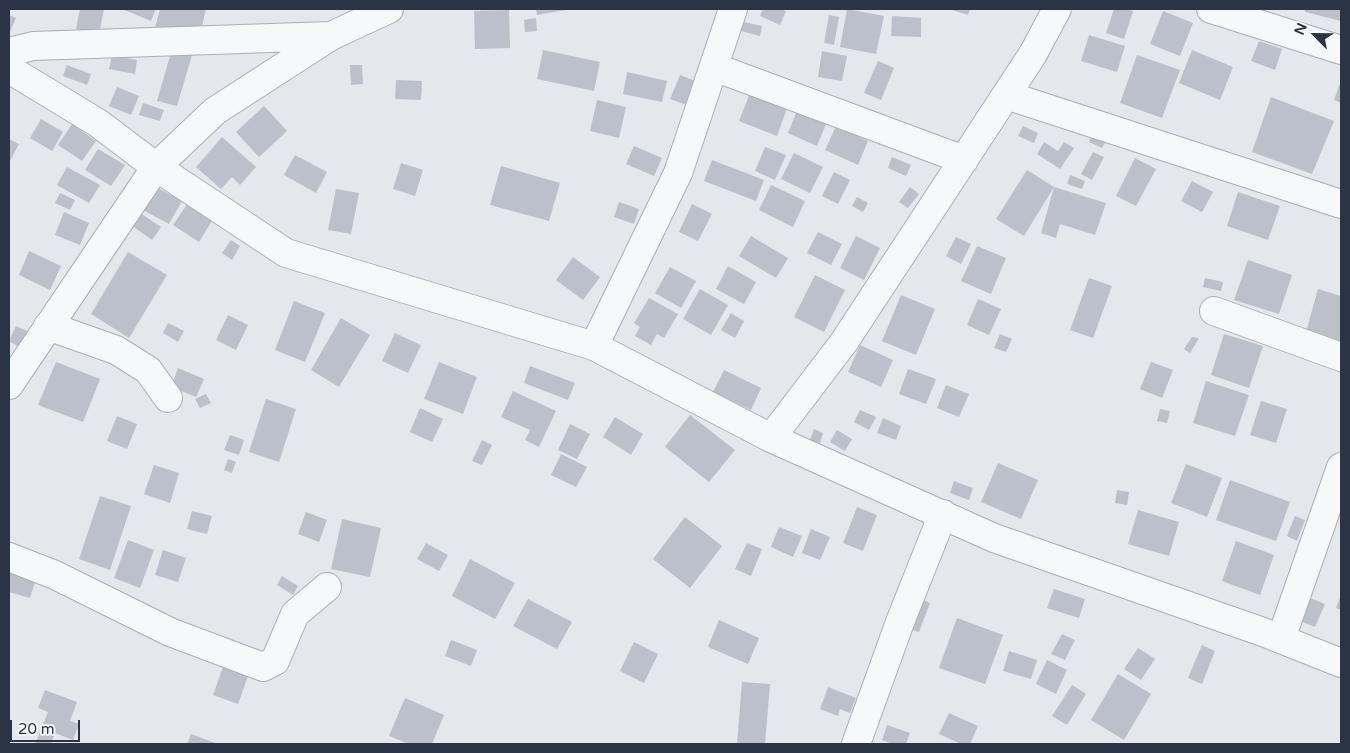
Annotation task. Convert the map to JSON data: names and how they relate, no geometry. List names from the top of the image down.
{
  "scale_bar": "20 m",
  "north": "top left"
}
